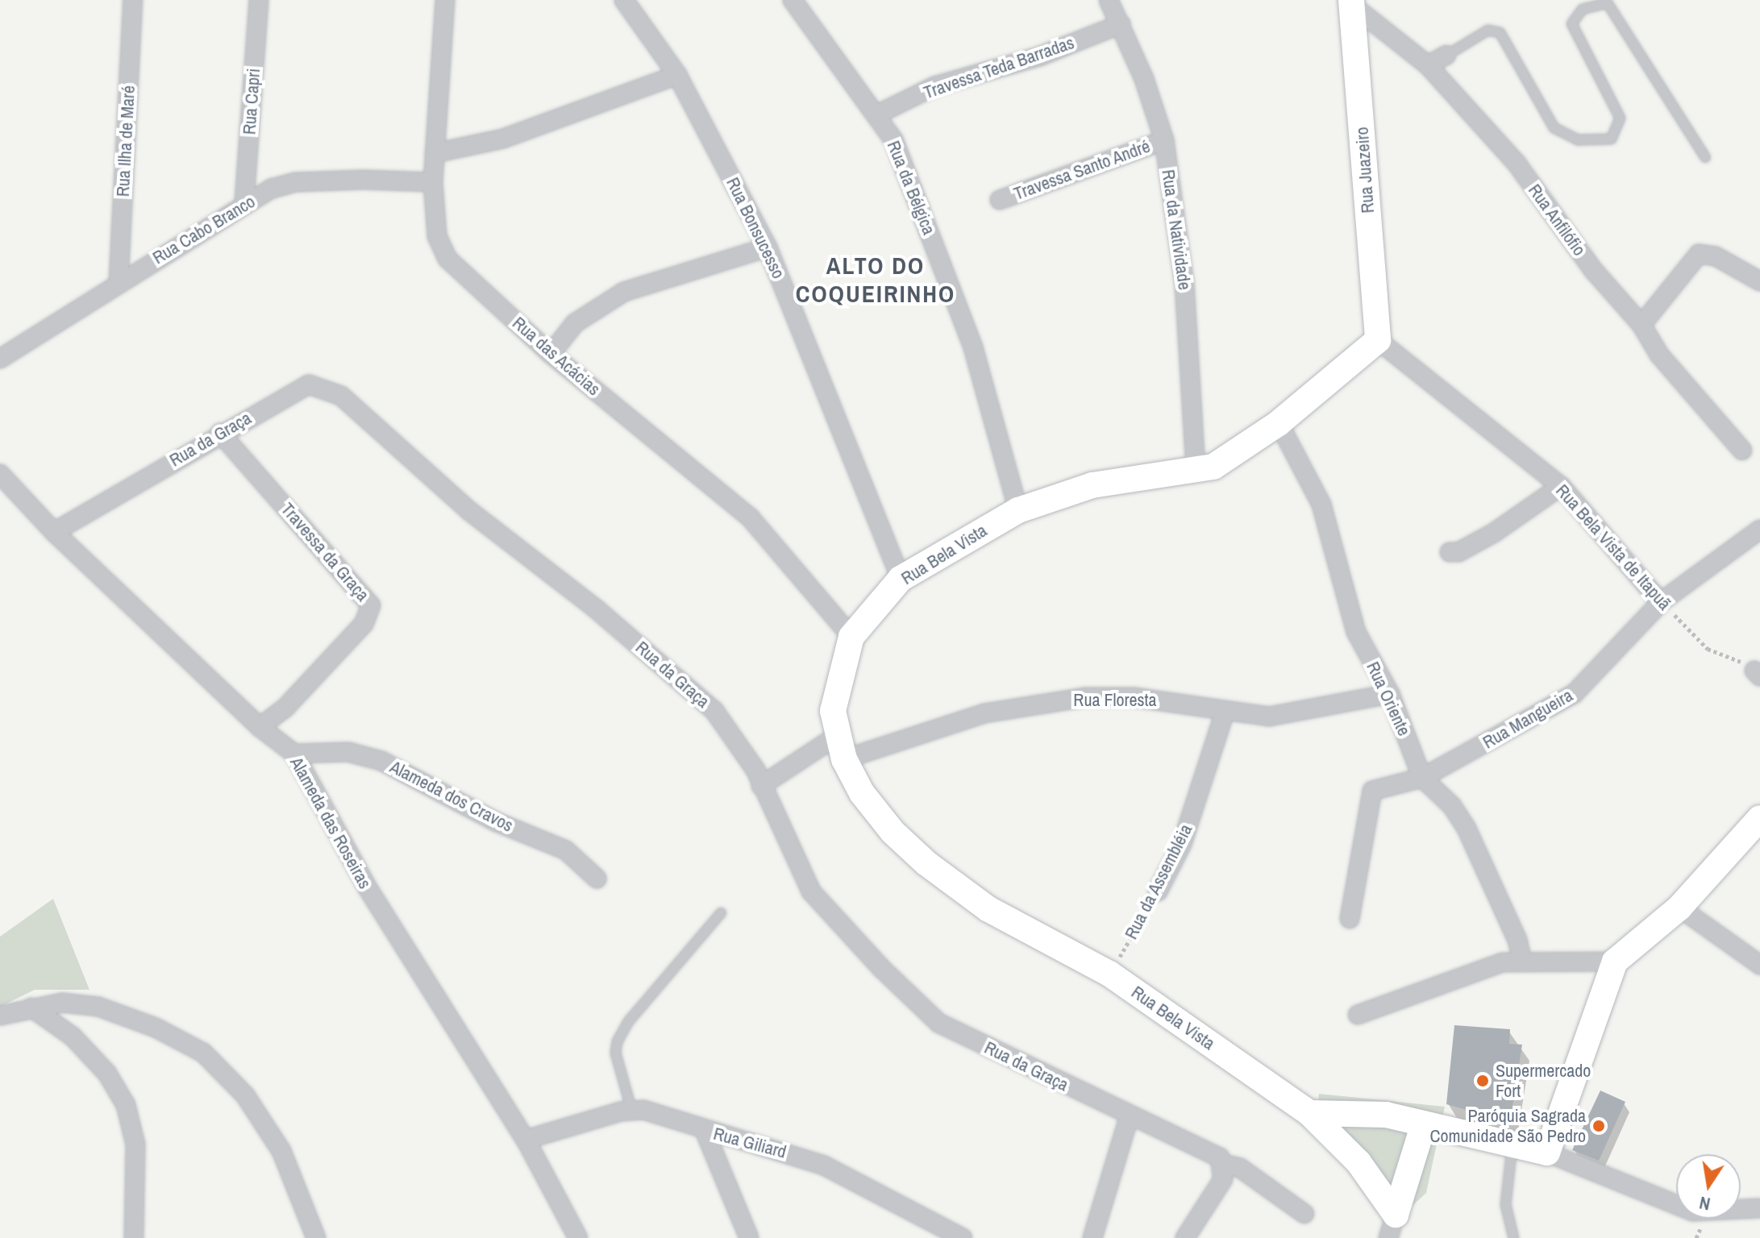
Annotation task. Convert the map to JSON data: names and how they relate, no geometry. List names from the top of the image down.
{
  "streets": {
    "main road": ["Rua Juazeiro", "Rua Bela Vista"],
    "street": [
      "Travessa Teda Barradas",
      "Rua Capri",
      "Rua Ilha de Maré",
      "Travessa Santo André",
      "Rua da Bélgica",
      "Rua Anfilófio",
      "Rua Bonsucesso",
      "Rua Cabo Branco",
      "Rua da Natividade",
      "Rua das Acácias",
      "Rua da Graça",
      "Rua Bela Vista de Itapuã",
      "Travessa da Graça",
      "Rua Oriente",
      "Rua Floresta",
      "Rua Mangueira",
      "Alameda dos Cravos",
      "Alameda das Roseiras",
      "Rua da Assembléia",
      "Rua Giliard"
    ]
  },
  "crossings": [
    ["Travessa Teda Barradas", "Rua da Bélgica"],
    ["Travessa Teda Barradas", "Rua da Natividade"],
    ["Rua Capri", "Rua Cabo Branco"],
    ["Rua Ilha de Maré", "Rua Cabo Branco"],
    ["Travessa Santo André", "Rua da Natividade"],
    ["Rua Juazeiro", "Rua Anfilófio"],
    ["Rua Juazeiro", "Rua Bela Vista de Itapuã"],
    ["Rua Juazeiro", "Rua Bela Vista"],
    ["Rua da Bélgica", "Rua Bela Vista"],
    ["Rua Bonsucesso", "Rua Bela Vista"],
    ["Rua Cabo Branco", "Rua das Acácias"],
    ["Rua da Natividade", "Rua Bela Vista"],
    ["Rua das Acácias", "Rua Bela Vista"],
    ["Rua da Graça", "Travessa da Graça"],
    ["Rua da Graça", "Rua Floresta"],
    ["Rua da Graça", "Alameda das Roseiras"],
    ["Rua Bela Vista de Itapuã", "Rua Bela Vista"],
    ["Rua Bela Vista de Itapuã", "Rua Mangueira"],
    ["Travessa da Graça", "Alameda das Roseiras"],
    ["Rua Bela Vista", "Rua Oriente"],
    ["Rua Bela Vista", "Rua Floresta"],
    ["Rua Bela Vista", "Rua da Assembléia"],
    ["Rua Oriente", "Rua Floresta"],
    ["Rua Oriente", "Rua Mangueira"],
    ["Rua Floresta", "Rua da Assembléia"],
    ["Alameda dos Cravos", "Alameda das Roseiras"]
  ],
  "districts": ["ALTO DO COQUEIRINHO"],
  "places": ["Supermercado Fort", "Paróquia Sagrada Comunidade São Pedro"],
  "north": "bottom"
}
